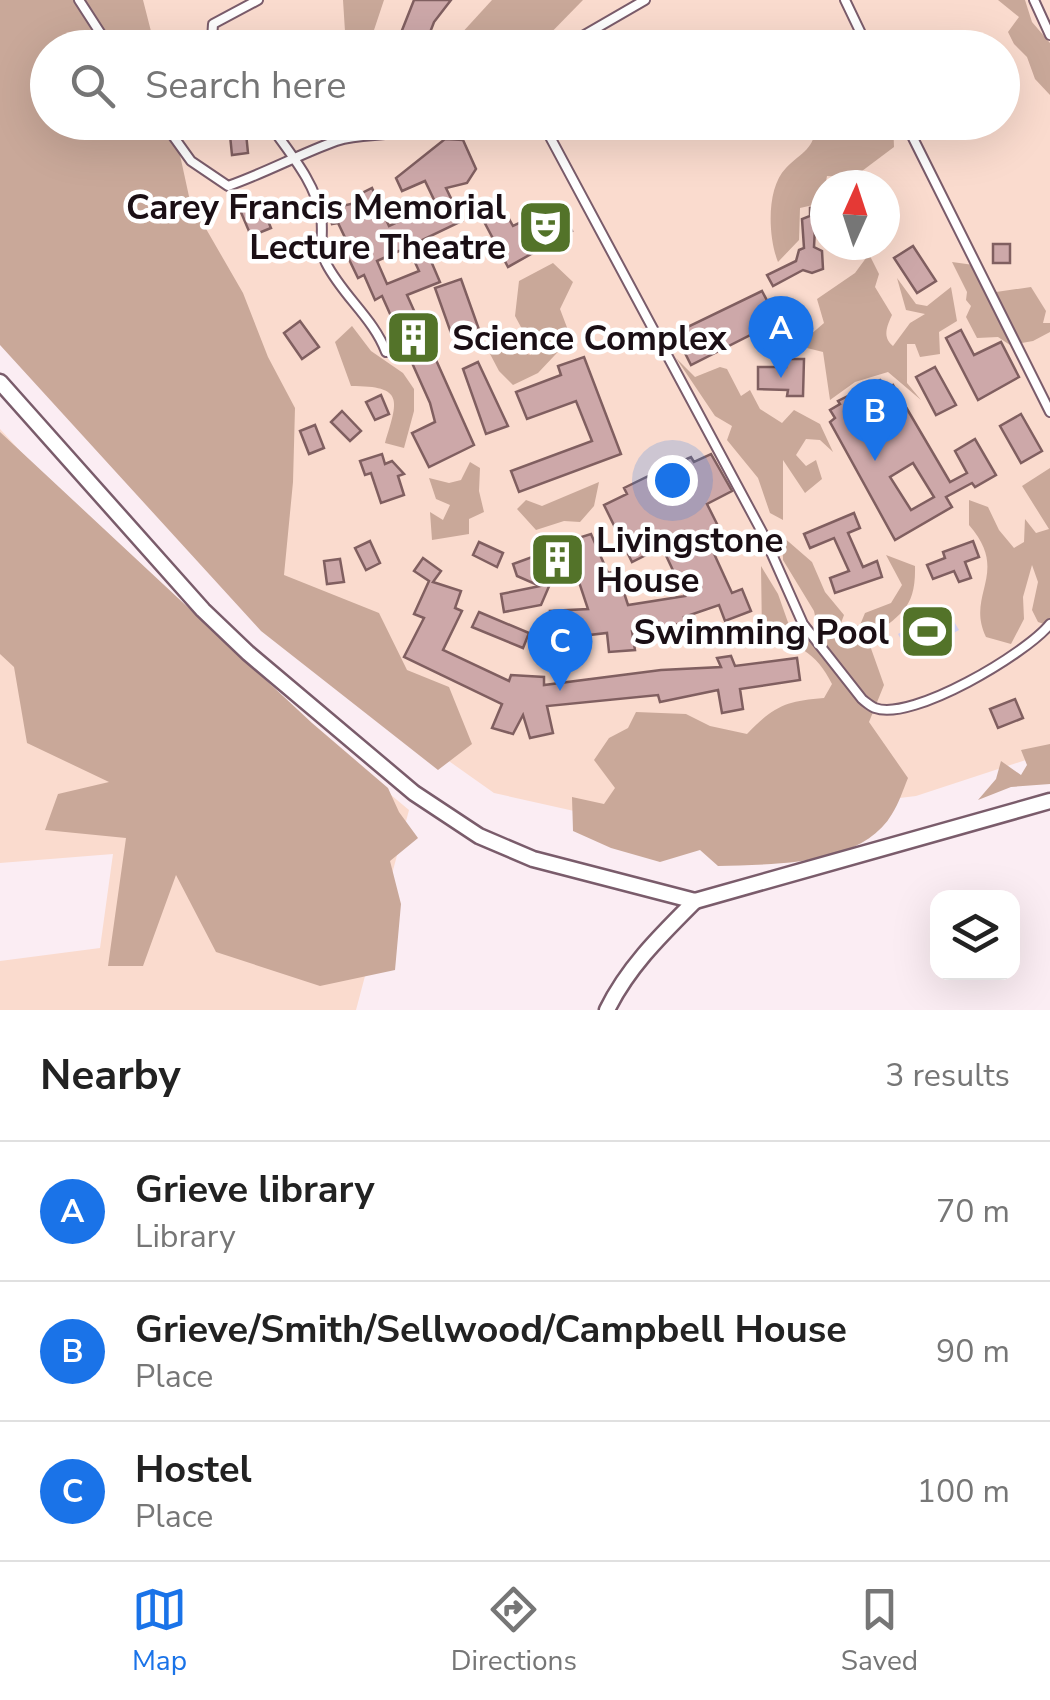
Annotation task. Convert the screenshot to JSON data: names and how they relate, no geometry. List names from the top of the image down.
{
  "places": {
    "theatre": ["Carey Francis Memorial Lecture Theatre"],
    "building": ["Science Complex", "Livingstone House"],
    "sports": ["Swimming Pool"]
  },
  "north": "top",
  "page": {
    "search": "Search here",
    "pins": ["A", "B", "C"],
    "heading": ["Nearby", "3 results"],
    "list": [
      {
        "mark": "A",
        "name": "Grieve library",
        "note": "Library",
        "value": "70 m"
      },
      {
        "mark": "B",
        "name": "Grieve/Smith/Sellwood/Campbell House",
        "note": "Place",
        "value": "90 m"
      },
      {
        "mark": "C",
        "name": "Hostel",
        "note": "Place",
        "value": "100 m"
      }
    ],
    "nav": ["Map", "Directions", "Saved"]
  }
}
